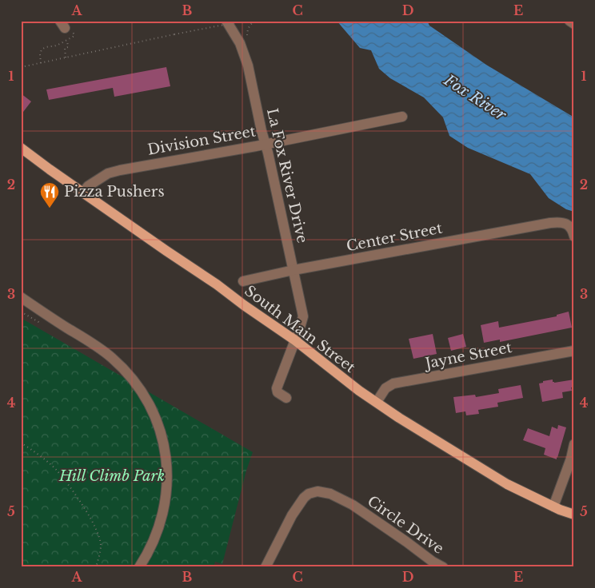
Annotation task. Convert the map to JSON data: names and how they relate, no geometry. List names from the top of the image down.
{
  "streets": {
    "main road": ["South Main Street"],
    "street": [
      "Division Street",
      "La Fox River Drive",
      "Center Street",
      "Jayne Street",
      "Circle Drive"
    ]
  },
  "crossings": [
    ["Division Street", "La Fox River Drive"],
    ["Division Street", "South Main Street"],
    ["La Fox River Drive", "Center Street"],
    ["La Fox River Drive", "South Main Street"],
    ["South Main Street", "Jayne Street"]
  ],
  "water": ["Fox River"],
  "parks": ["Hill Climb Park"],
  "places": {
    "restaurant": ["Pizza Pushers"]
  },
  "grid": {
    "columns": [
      "A",
      "B",
      "C",
      "D",
      "E"
    ],
    "rows": [
      "1",
      "2",
      "3",
      "4",
      "5"
    ]
  }
}
